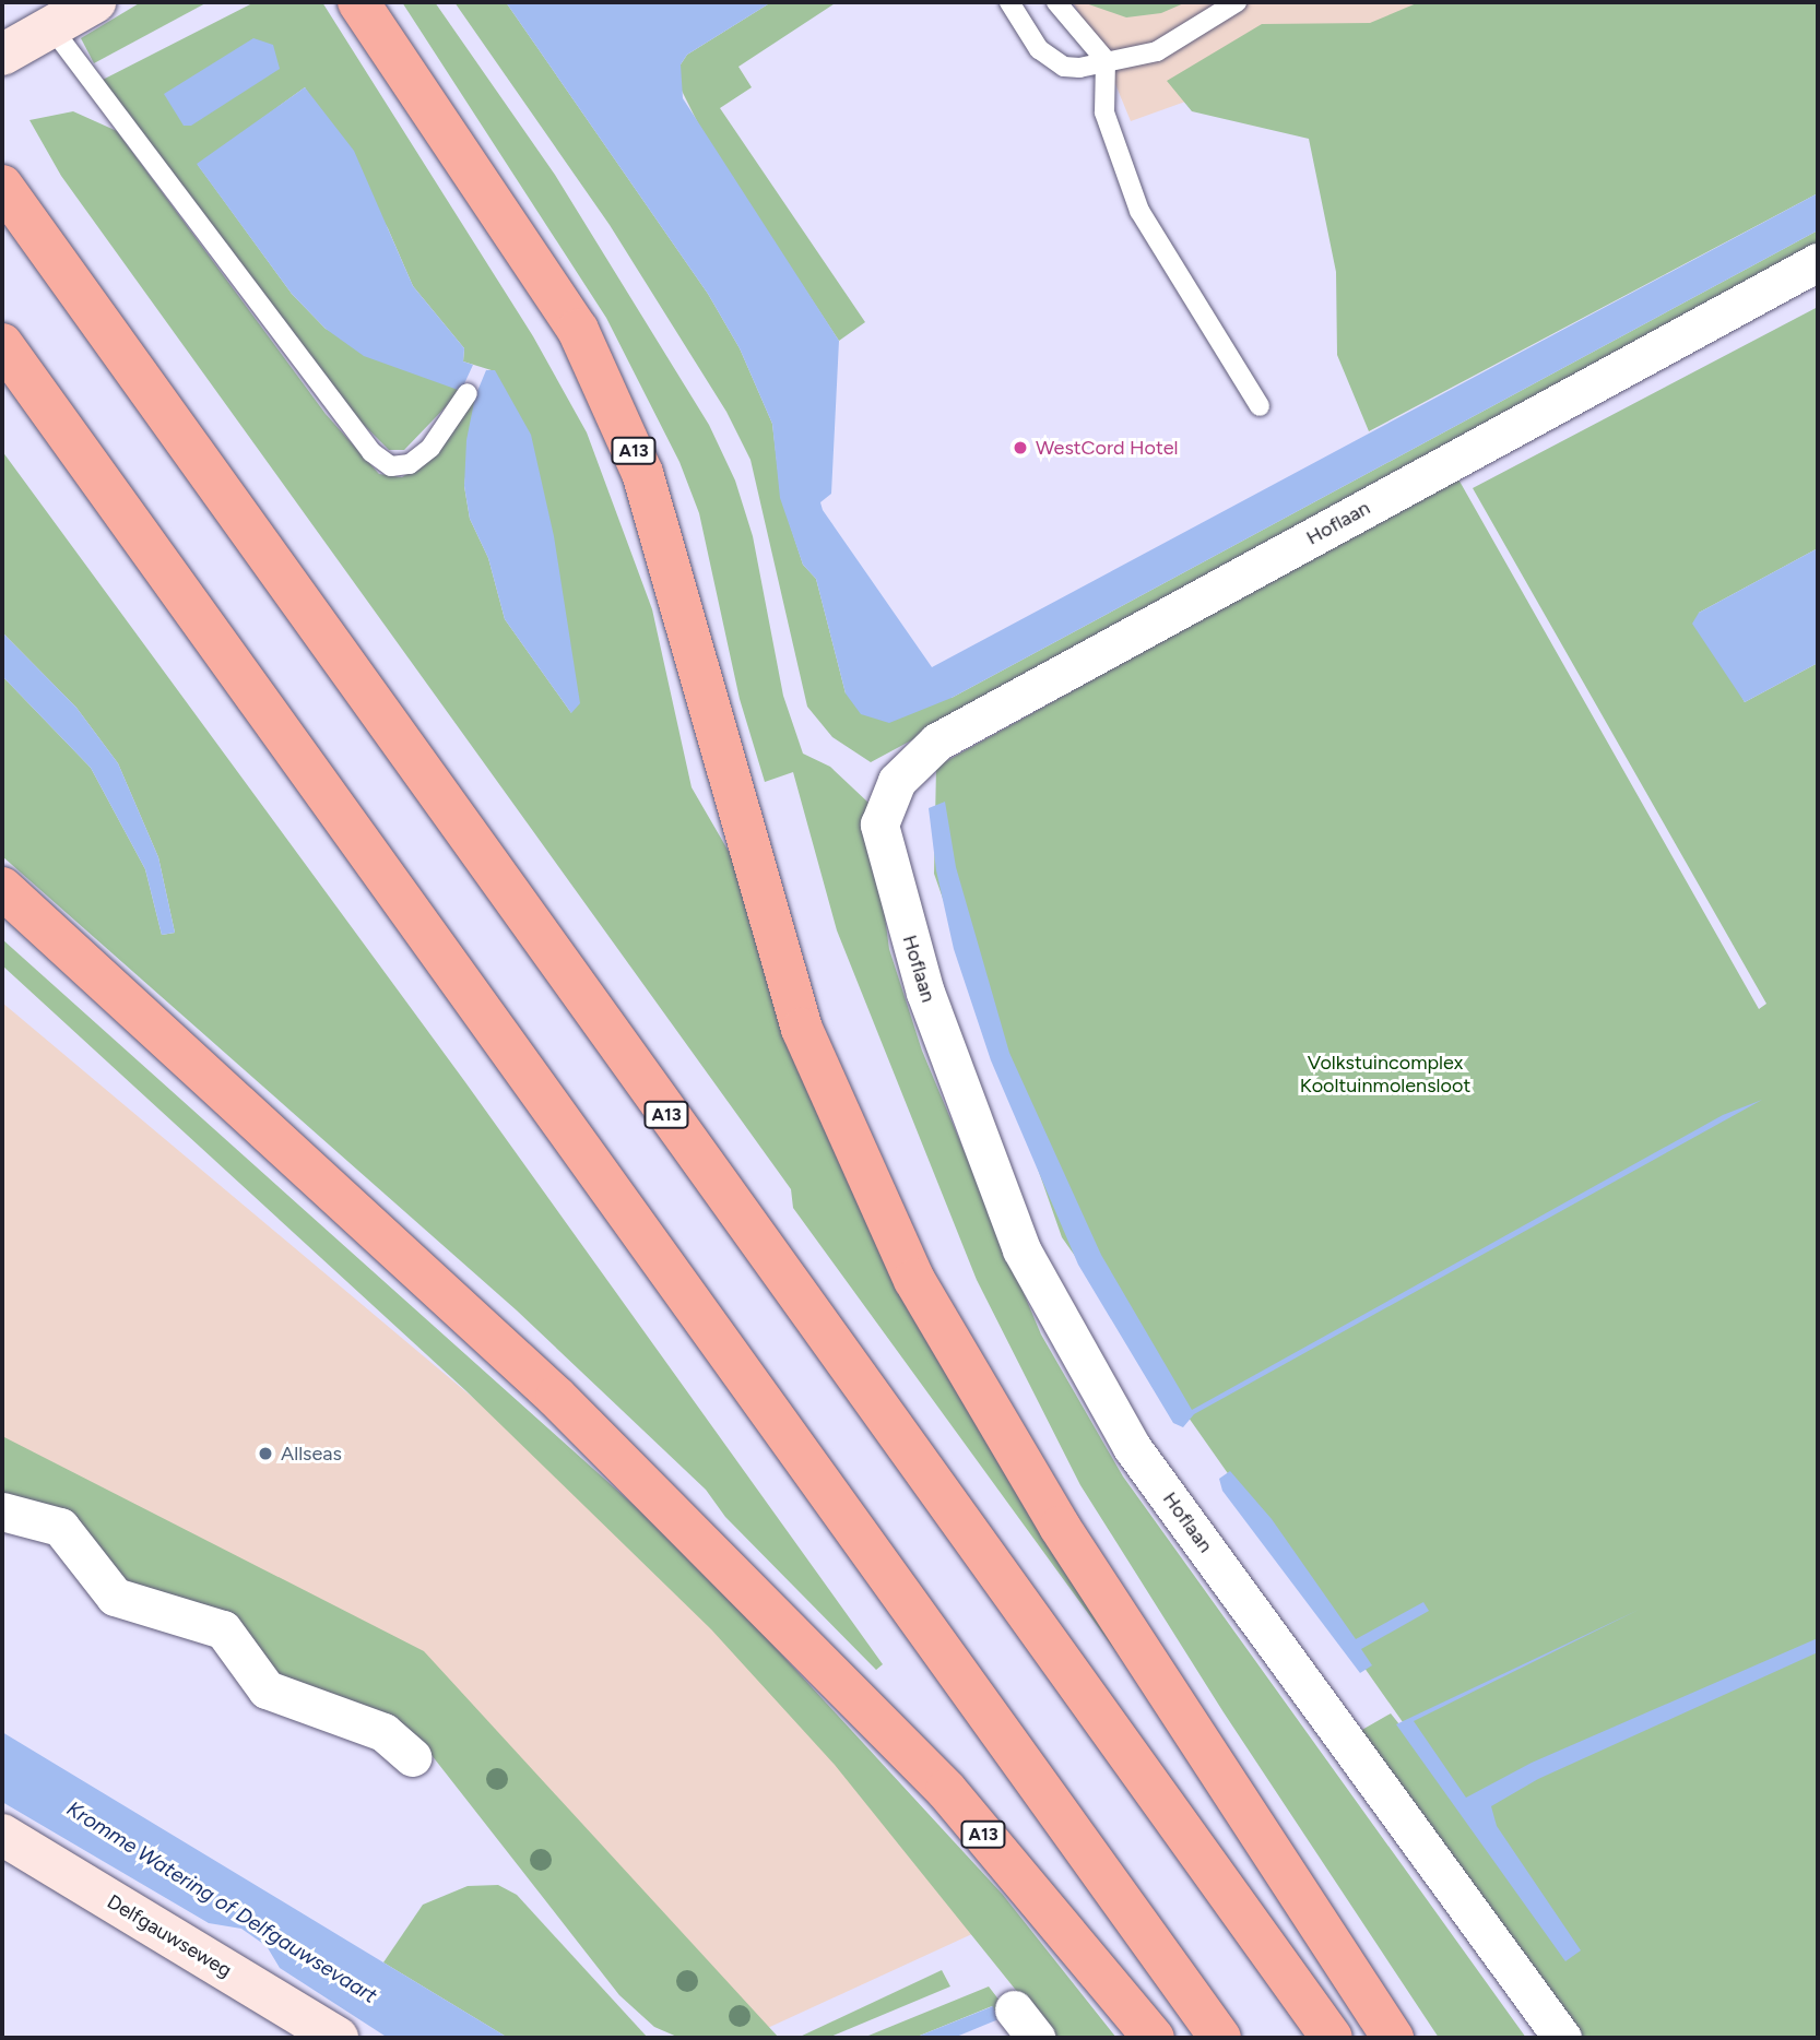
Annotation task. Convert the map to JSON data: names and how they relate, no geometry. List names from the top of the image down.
{
  "streets": {
    "highway": ["A13"],
    "street": ["Hoflaan", "Delfgauwseweg"]
  },
  "water": ["Kromme Watering of Delfgauwsevaart"],
  "parks": ["Volkstuincomplex Kooltuinmolensloot"],
  "places": ["WestCord Hotel", "Allseas"]
}
